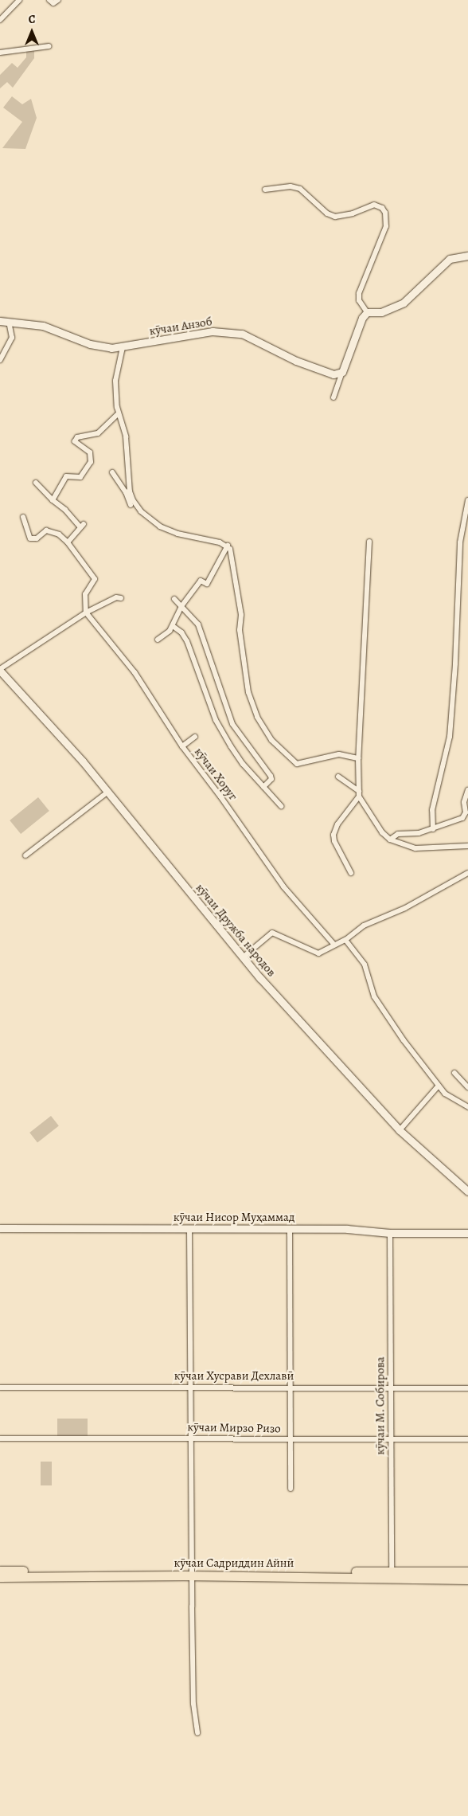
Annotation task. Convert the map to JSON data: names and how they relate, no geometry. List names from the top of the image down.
{
  "streets": {
    "highway": ["кӯчаи Садриддин Айнӣ"],
    "street": [
      "кӯчаи Анзоб",
      "кӯчаи Хоруг",
      "кӯчаи Дружба народов",
      "кӯчаи Нисор Муҳаммад",
      "кӯчаи Хусрави Дехлавӣ",
      "кӯчаи М. Собирова",
      "кӯчаи Мирзо Ризо"
    ]
  },
  "crossings": [
    ["кӯчаи Нисор Муҳаммад", "кӯчаи М. Собирова"],
    ["кӯчаи Хусрави Дехлавӣ", "кӯчаи М. Собирова"],
    ["кӯчаи М. Собирова", "кӯчаи Мирзо Ризо"],
    ["кӯчаи М. Собирова", "кӯчаи Садриддин Айнӣ"]
  ],
  "north": "top"
}
